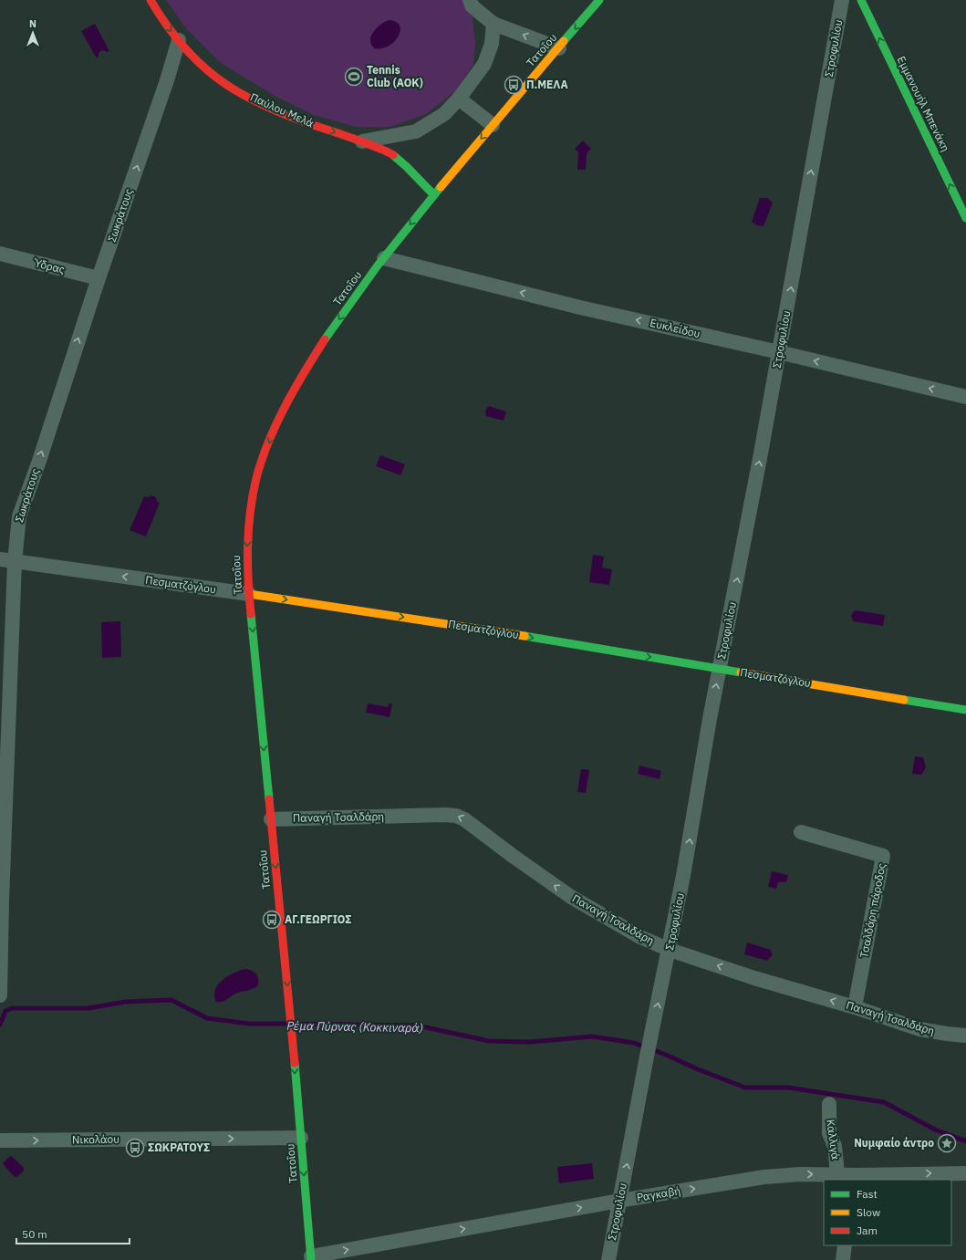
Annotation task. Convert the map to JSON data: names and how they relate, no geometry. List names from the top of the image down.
{
  "streets": {
    "main road": [
      "Τατοΐου",
      "Εμμανουήλ Μπενάκη",
      "Παύλου Μελά",
      "Πεσματζόγλου"
    ],
    "street": [
      "Στροφυλίου",
      "Σωκράτους",
      "Ύδρας",
      "Ευκλείδου",
      "Παναγή Τσαλδάρη",
      "Τσαλδάρη πάροδος",
      "Νικολάου",
      "Καλλιγά",
      "Ραγκαβή"
    ]
  },
  "crossings": [
    ["Στροφυλίου", "Ευκλείδου"],
    ["Στροφυλίου", "Πεσματζόγλου"],
    ["Στροφυλίου", "Παναγή Τσαλδάρη"],
    ["Στροφυλίου", "Ραγκαβή"],
    ["Τατοΐου", "Παύλου Μελά"],
    ["Τατοΐου", "Ευκλείδου"],
    ["Τατοΐου", "Πεσματζόγλου"],
    ["Τατοΐου", "Παναγή Τσαλδάρη"],
    ["Τατοΐου", "Νικολάου"],
    ["Τατοΐου", "Ραγκαβή"],
    ["Παύλου Μελά", "Σωκράτους"],
    ["Σωκράτους", "Ύδρας"],
    ["Σωκράτους", "Πεσματζόγλου"],
    ["Παναγή Τσαλδάρη", "Τσαλδάρη πάροδος"],
    ["Καλλιγά", "Ραγκαβή"]
  ],
  "one_way": [
    "Στροφυλίου",
    "Τατοΐου",
    "Εμμανουήλ Μπενάκη",
    "Παύλου Μελά",
    "Σωκράτους",
    "Ευκλείδου",
    "Παναγή Τσαλδάρη",
    "Νικολάου",
    "Ραγκαβή"
  ],
  "water": ["Ρέμα Πύρνας (Κοκκιναρά)"],
  "places": {
    "sports": ["Tennis Club (AOK)"],
    "bus stop": ["Π.ΜΕΛΑ", "ΑΓ.ΓΕΩΡΓΙΟΣ", "ΣΩΚΡΑΤΟΥΣ"],
    "place": ["Νυμφαίο άντρο"]
  },
  "legend": ["Fast", "Slow", "Jam"],
  "scale_bar": "50 m",
  "north": "top"
}
